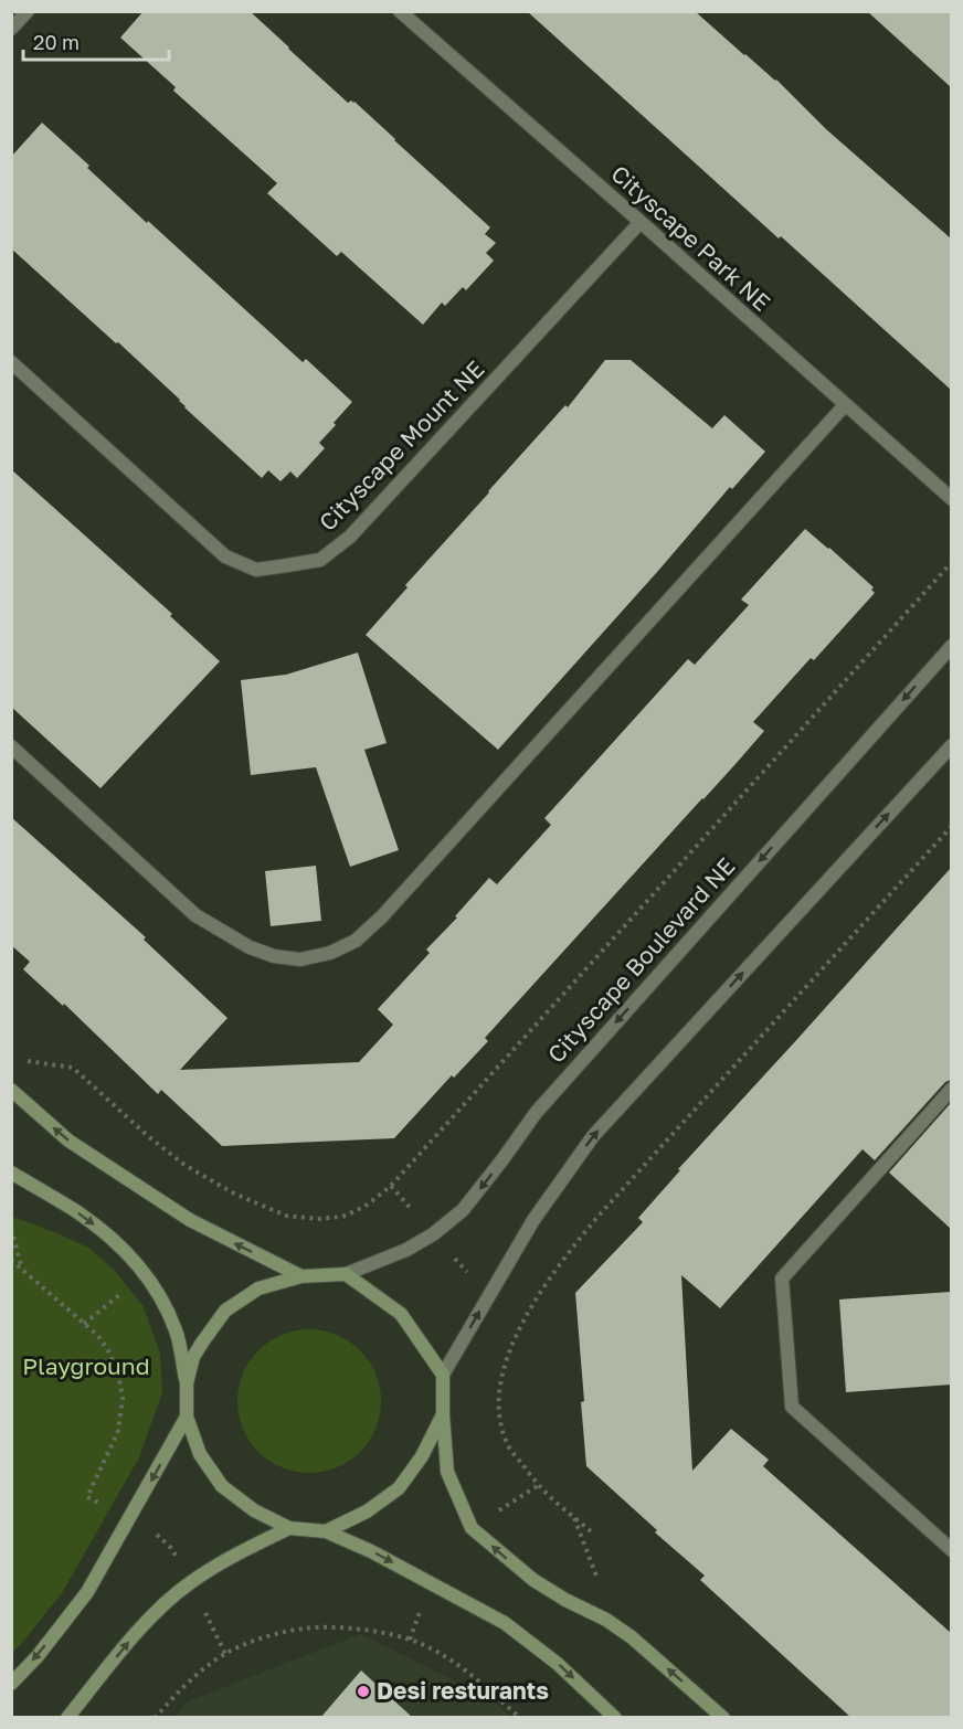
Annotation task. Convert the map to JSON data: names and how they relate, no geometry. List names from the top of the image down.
{
  "streets": {
    "street": ["Cityscape Park NE", "Cityscape Mount NE", "Cityscape Boulevard NE"]
  },
  "crossings": [
    ["Cityscape Park NE", "Cityscape Mount NE"]
  ],
  "parks": ["Playground"],
  "places": ["Desi resturants"],
  "scale_bar": "20 m"
}
